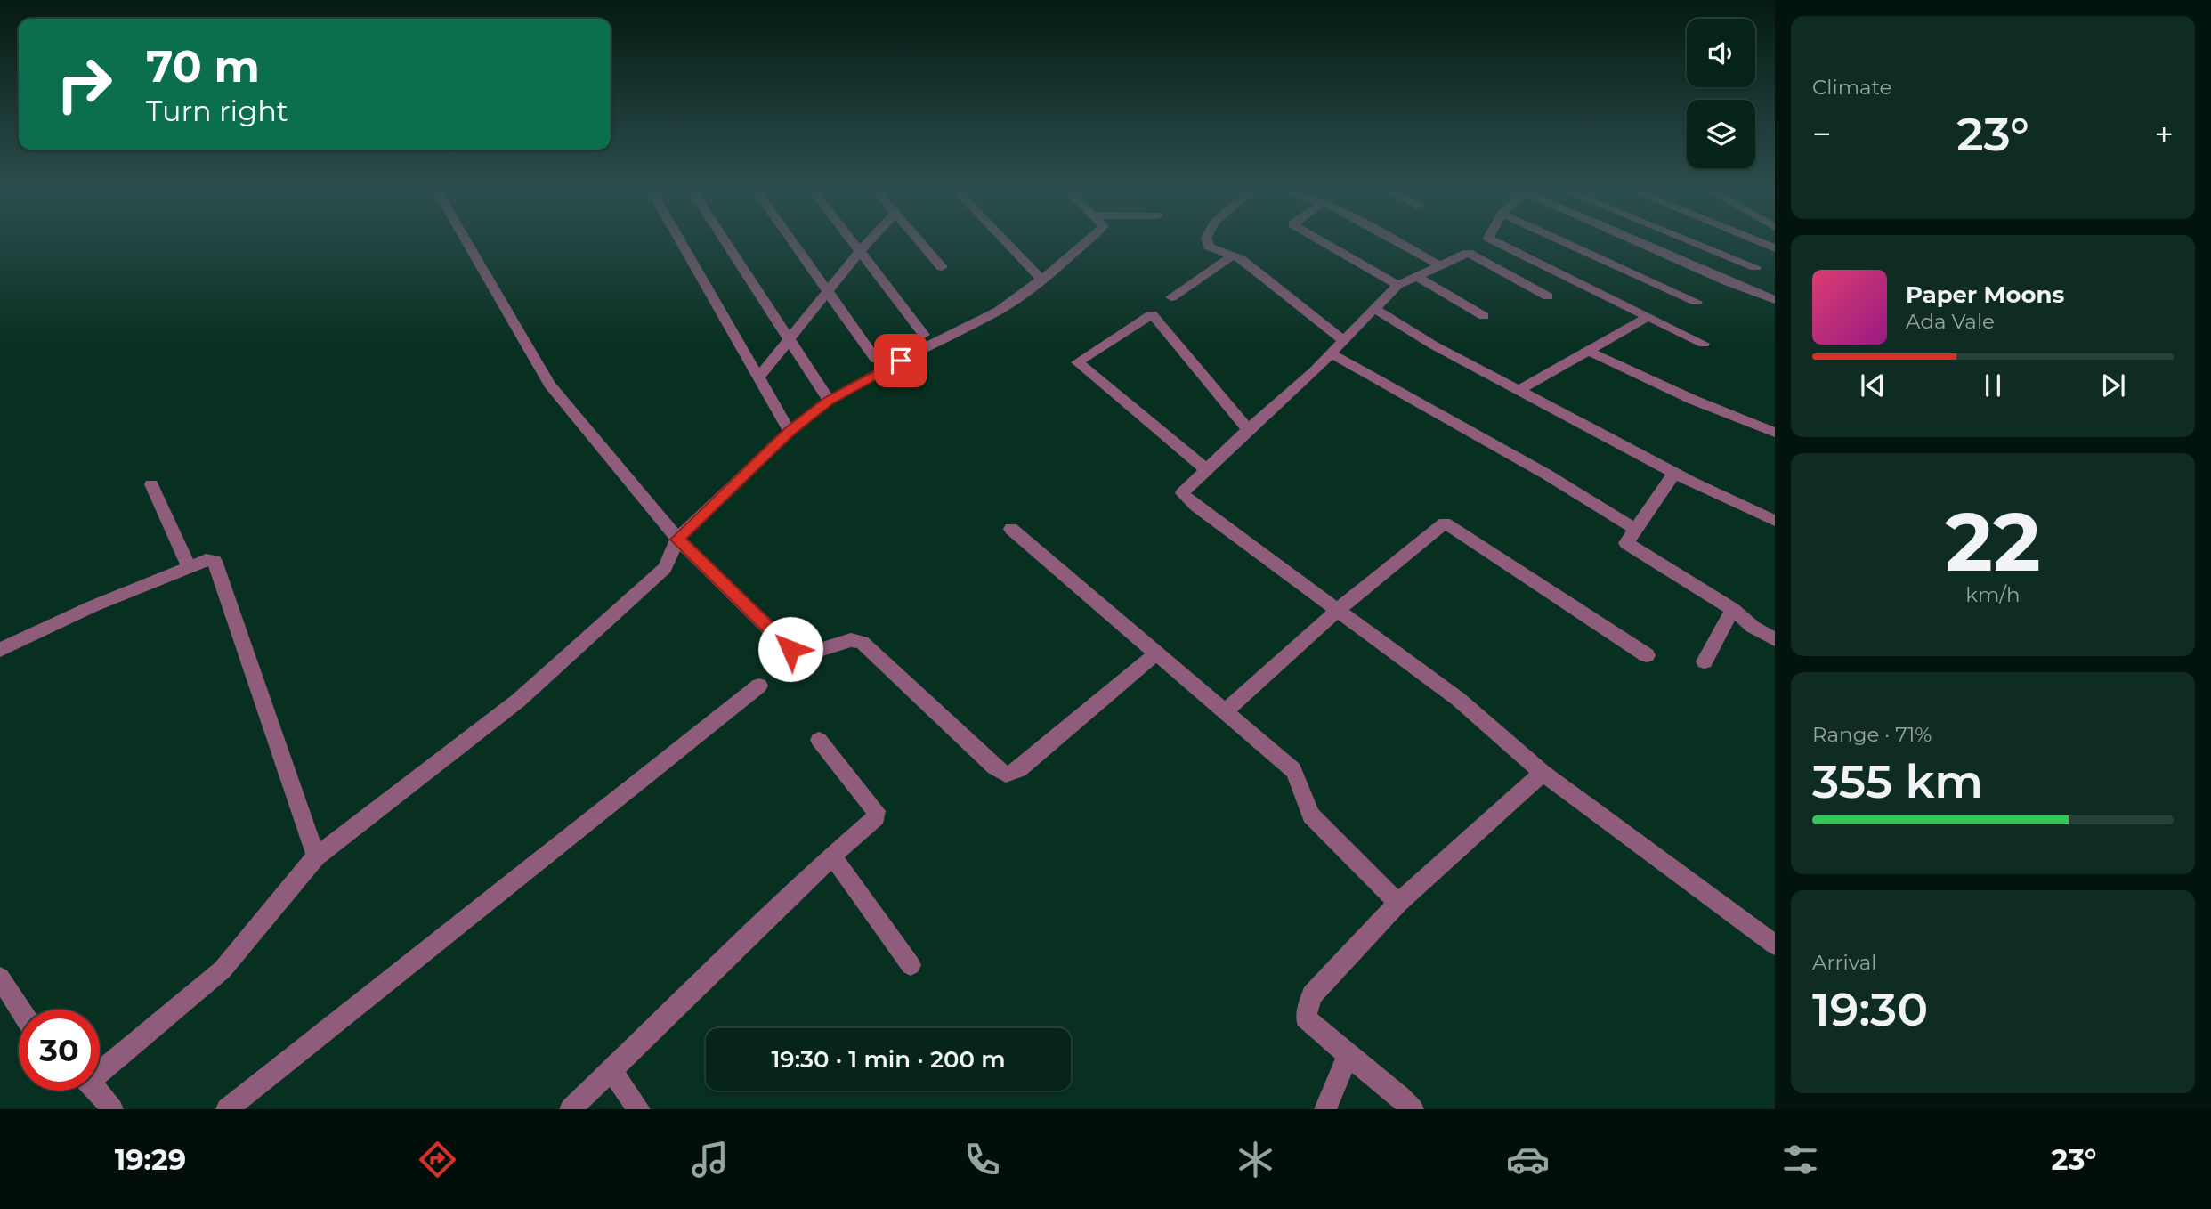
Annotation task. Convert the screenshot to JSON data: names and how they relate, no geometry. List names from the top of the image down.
{
  "page": {
    "tile": [
      "Climate",
      ["22", "km/h"],
      ["Range · 71%", "355 km"],
      ["Arrival", "19:30"]
    ],
    "turn": ["70 m", "Turn right"],
    "heat": ["−", "23°", "+"],
    "song": ["Paper Moons", "Ada Vale"],
    "limit": "30",
    "trip": "19:30 · 1 min · 200 m",
    "tabs": ["19:29", "23°"]
  }
}
